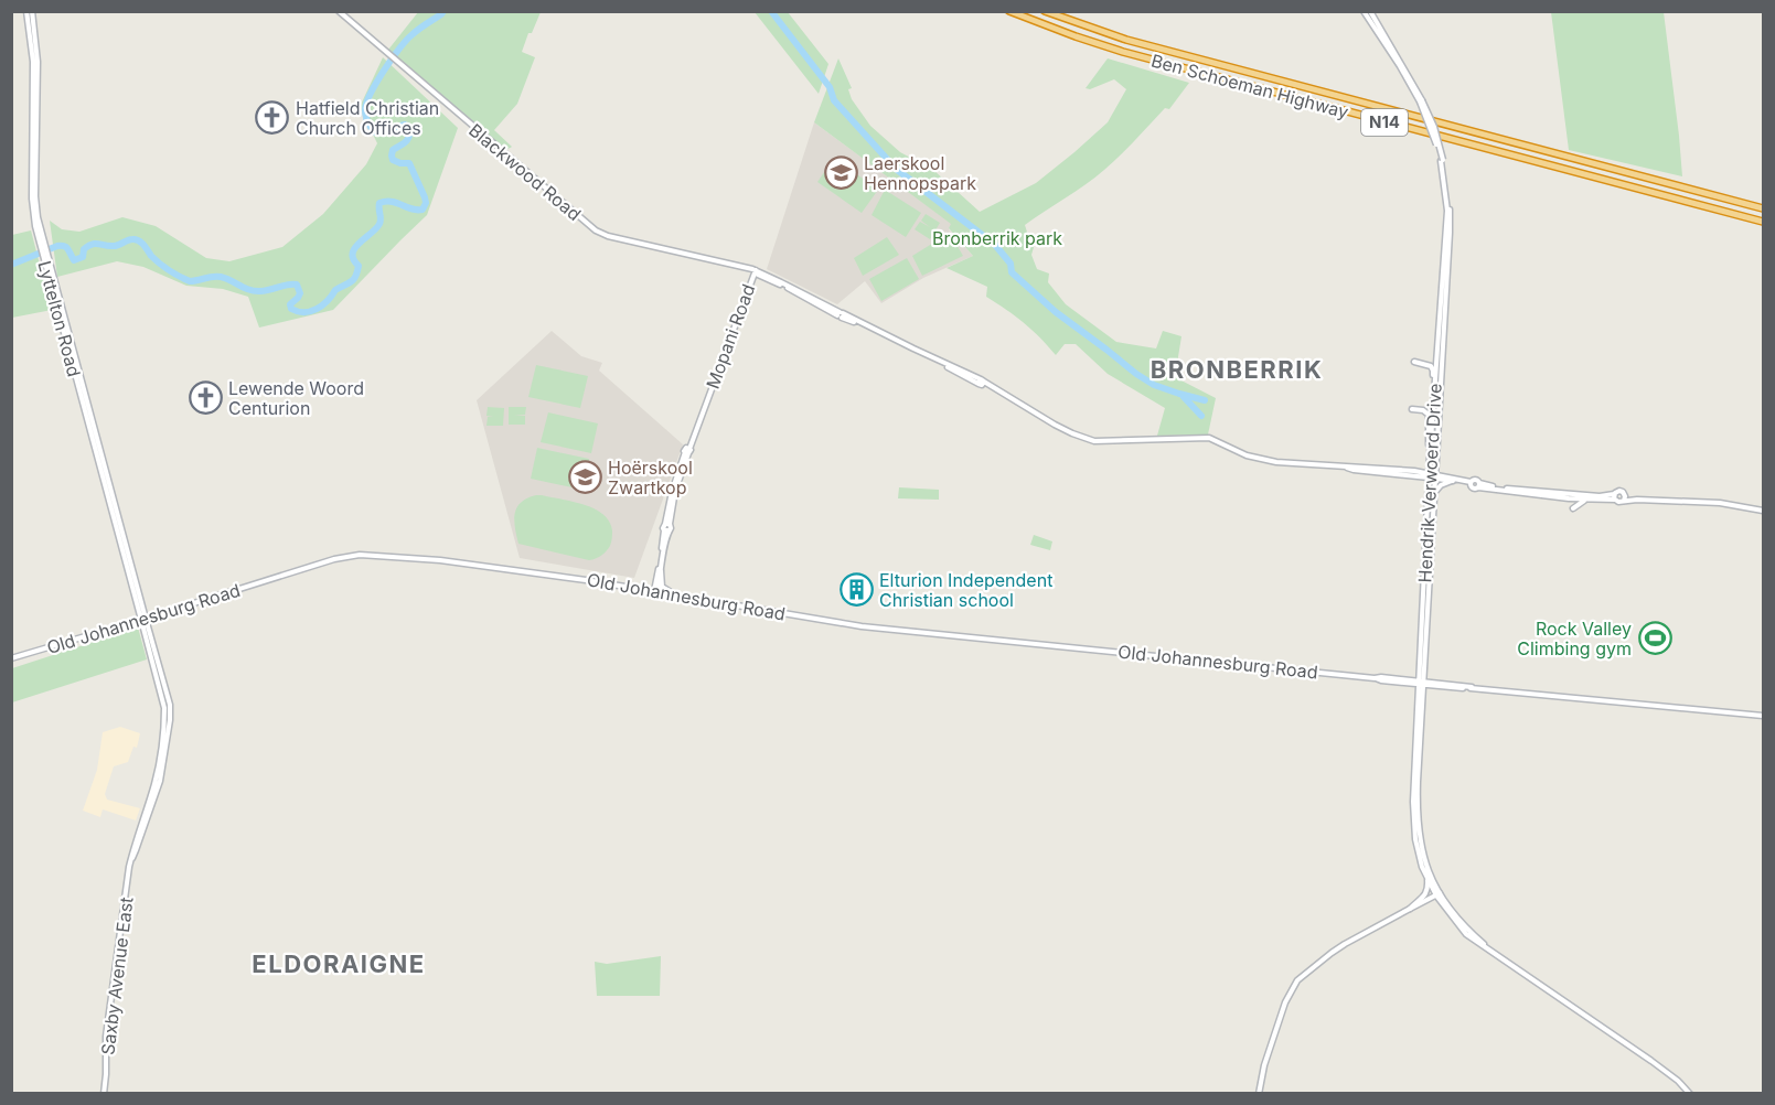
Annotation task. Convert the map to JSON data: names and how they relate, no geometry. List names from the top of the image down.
{
  "streets": {
    "highway": ["Ben Schoeman Highway", "N14"],
    "main road": [
      "Blackwood Road",
      "Lyttelton Road",
      "Mopani Road",
      "Hendrik Verwoerd Drive",
      "Old Johannesburg Road",
      "Saxby Avenue East"
    ]
  },
  "crossings": [
    ["Blackwood Road", "Mopani Road"],
    ["Lyttelton Road", "Old Johannesburg Road"],
    ["Lyttelton Road", "Saxby Avenue East"],
    ["Hendrik Verwoerd Drive", "Old Johannesburg Road"],
    ["Old Johannesburg Road", "Saxby Avenue East"]
  ],
  "districts": ["BRONBERRIK", "ELDORAIGNE"],
  "parks": ["Bronberrik park"],
  "places": {
    "church": ["Hatfield Christian Church Offices", "Lewende Woord Centurion"],
    "school or university": ["Laerskool Hennopspark", "Hoërskool Zwartkop"],
    "building": ["Elturion Independent Christian school"],
    "sports": ["Rock Valley Climbing gym"]
  }
}
